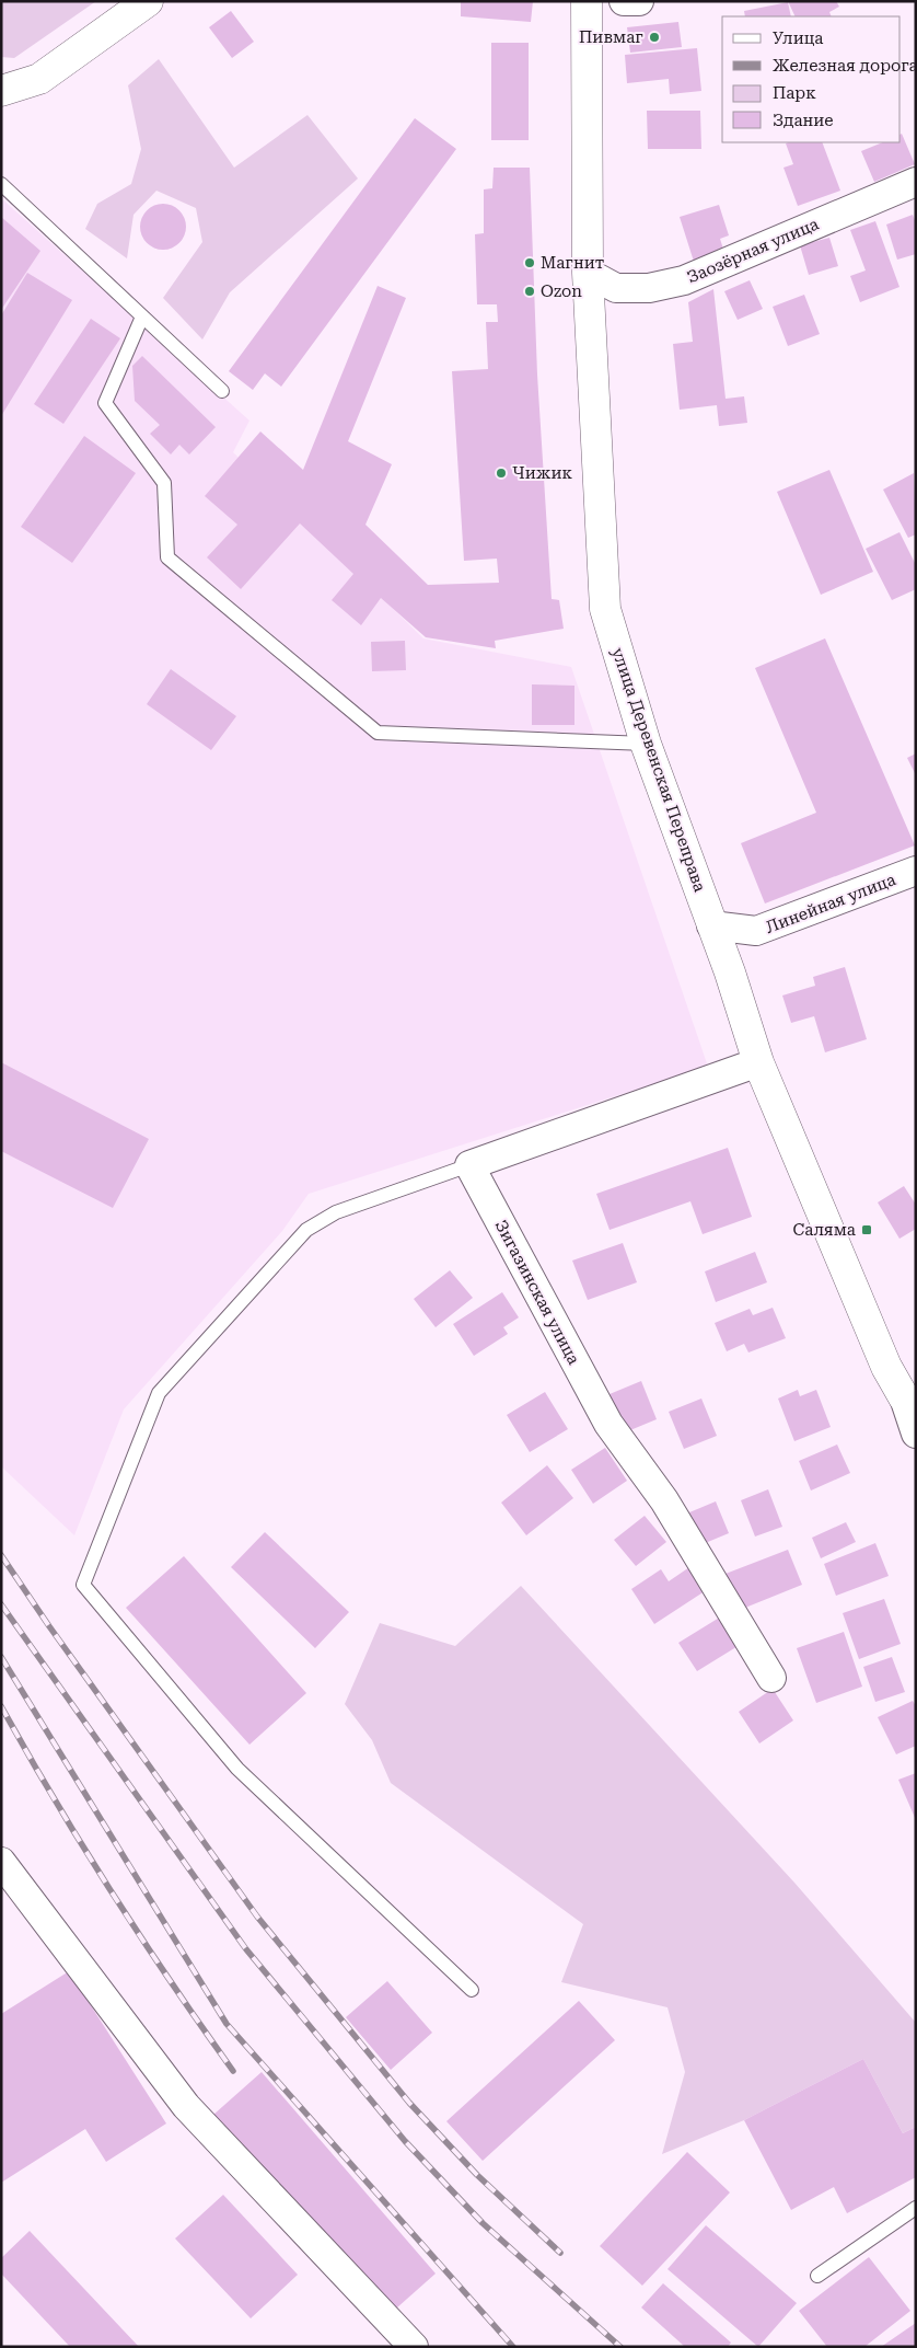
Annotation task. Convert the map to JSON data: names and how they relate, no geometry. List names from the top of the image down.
{
  "streets": {
    "street": [
      "Заозёрная улица",
      "улица Деревенская Переправа",
      "Линейная улица",
      "Зигазинская улица"
    ]
  },
  "crossings": [
    ["Заозёрная улица", "улица Деревенская Переправа"],
    ["улица Деревенская Переправа", "Линейная улица"]
  ],
  "places": {
    "other": [
      "Пивмаг",
      "Магнит",
      "Ozon",
      "Чижик"
    ],
    "transit": ["Саляма"]
  },
  "legend": [
    "Улица",
    "Железная дорога",
    "Парк",
    "Здание"
  ]
}
